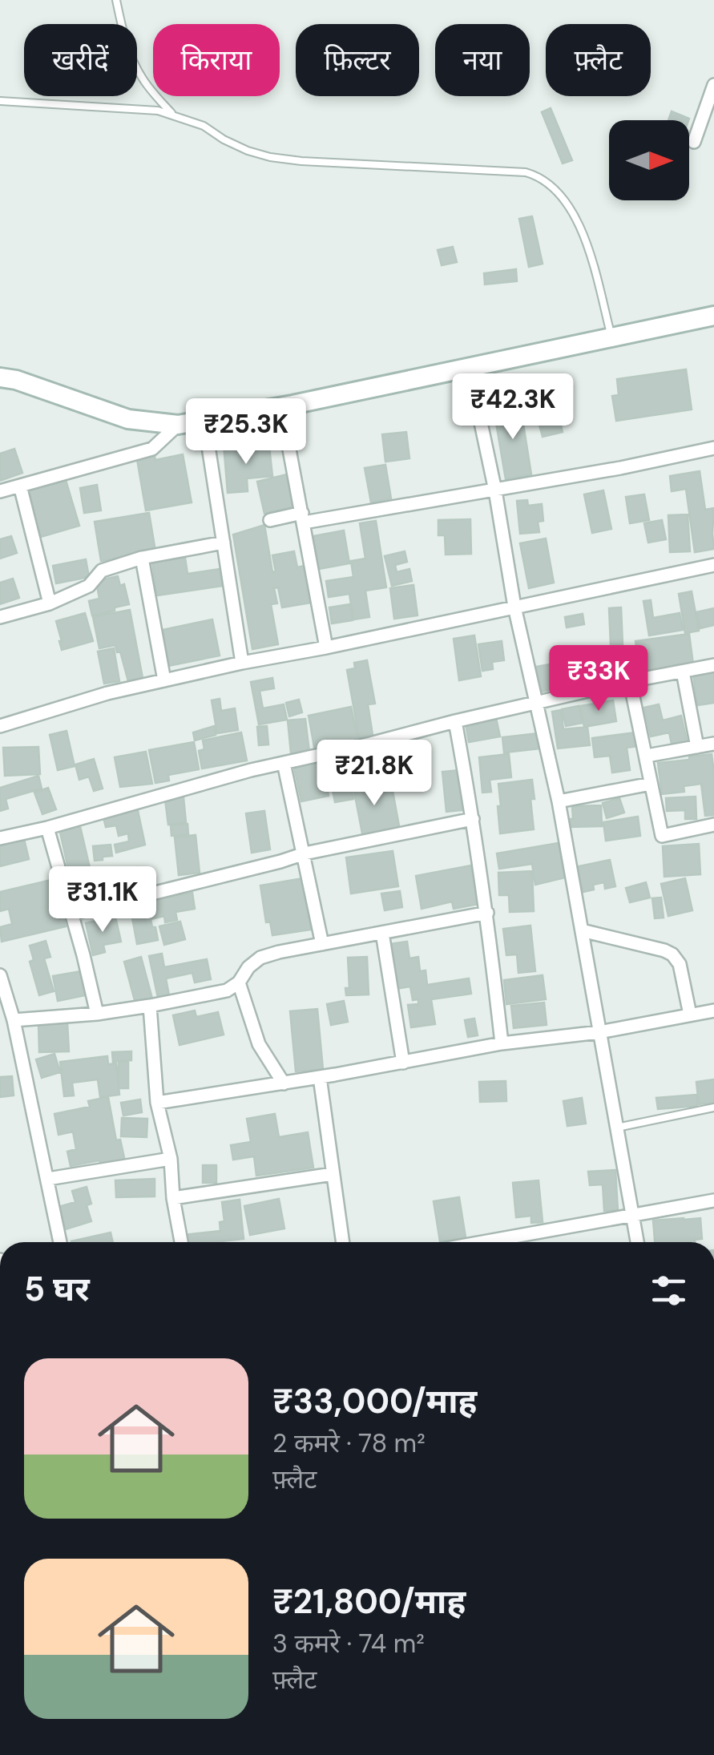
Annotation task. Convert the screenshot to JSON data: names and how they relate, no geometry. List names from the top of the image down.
{
  "north": "right",
  "page": {
    "chip": [
      "खरीदें",
      "किराया",
      "फ़िल्टर",
      "नया",
      "फ़्लैट"
    ],
    "price": [
      "₹42.3K",
      "₹25.3K",
      "₹33K",
      "₹21.8K",
      "₹31.1K"
    ],
    "heading": "5 घर",
    "list": [
      {
        "name": "₹33,000/माह",
        "note": "2 कमरे · 78 m² · फ़्लैट"
      },
      {
        "name": "₹21,800/माह",
        "note": "3 कमरे · 74 m² · फ़्लैट"
      }
    ]
  }
}
